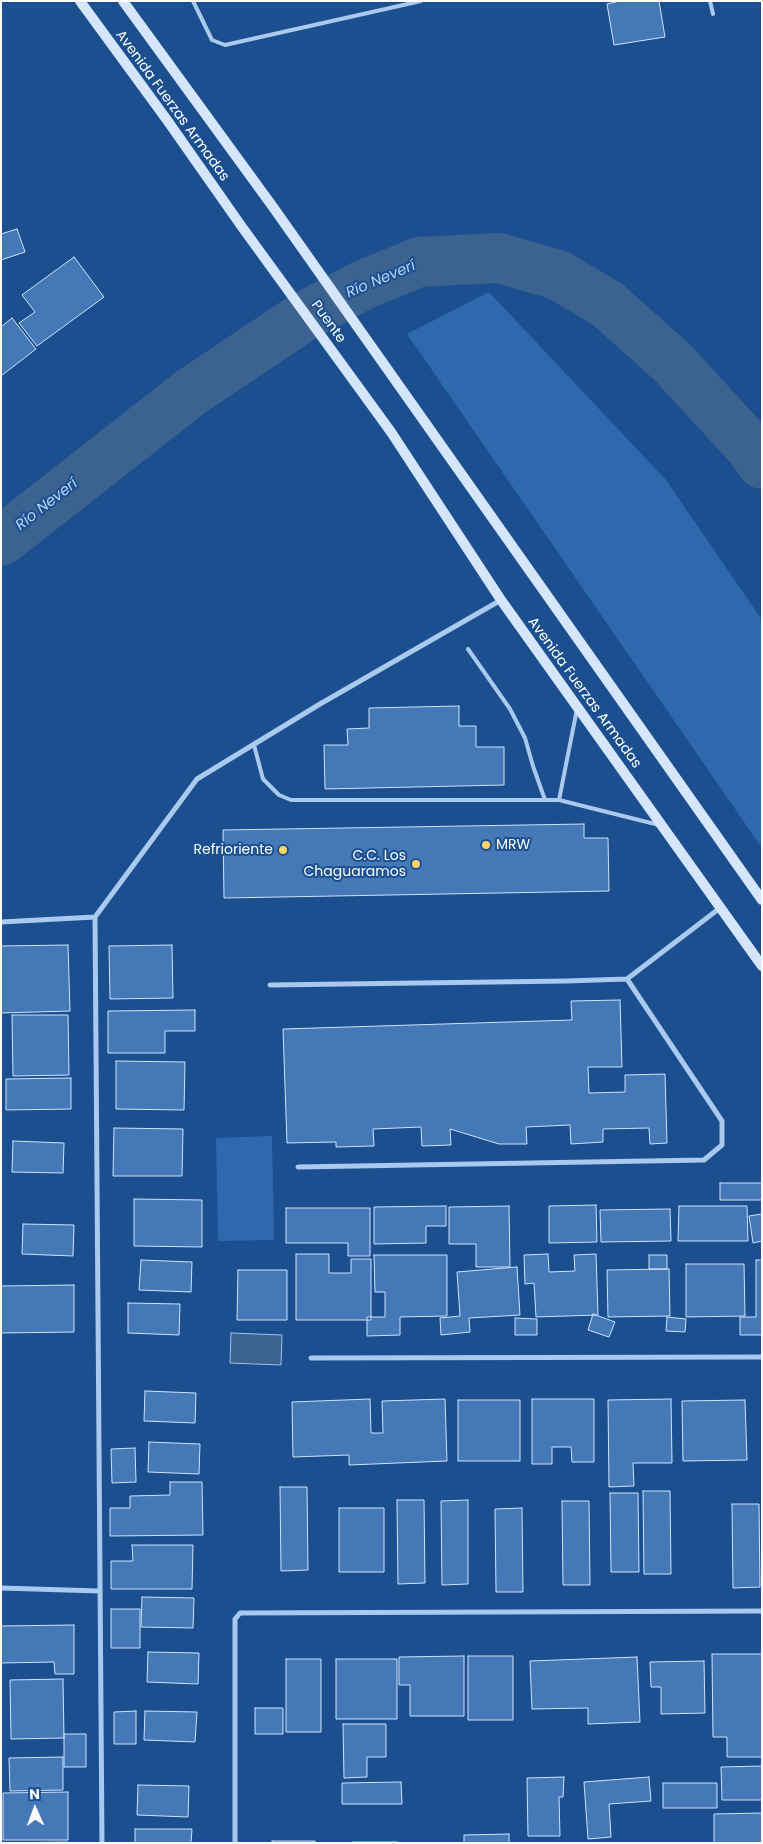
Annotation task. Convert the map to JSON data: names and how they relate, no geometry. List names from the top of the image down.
{
  "streets": {
    "street": ["Avenida Fuerzas Armadas", "Puente"]
  },
  "crossings": [
    ["Avenida Fuerzas Armadas", "Puente"]
  ],
  "water": ["Río Neverí"],
  "places": ["MRW", "Refrioriente", "C.C. Los Chaguaramos"],
  "north": "top"
}
